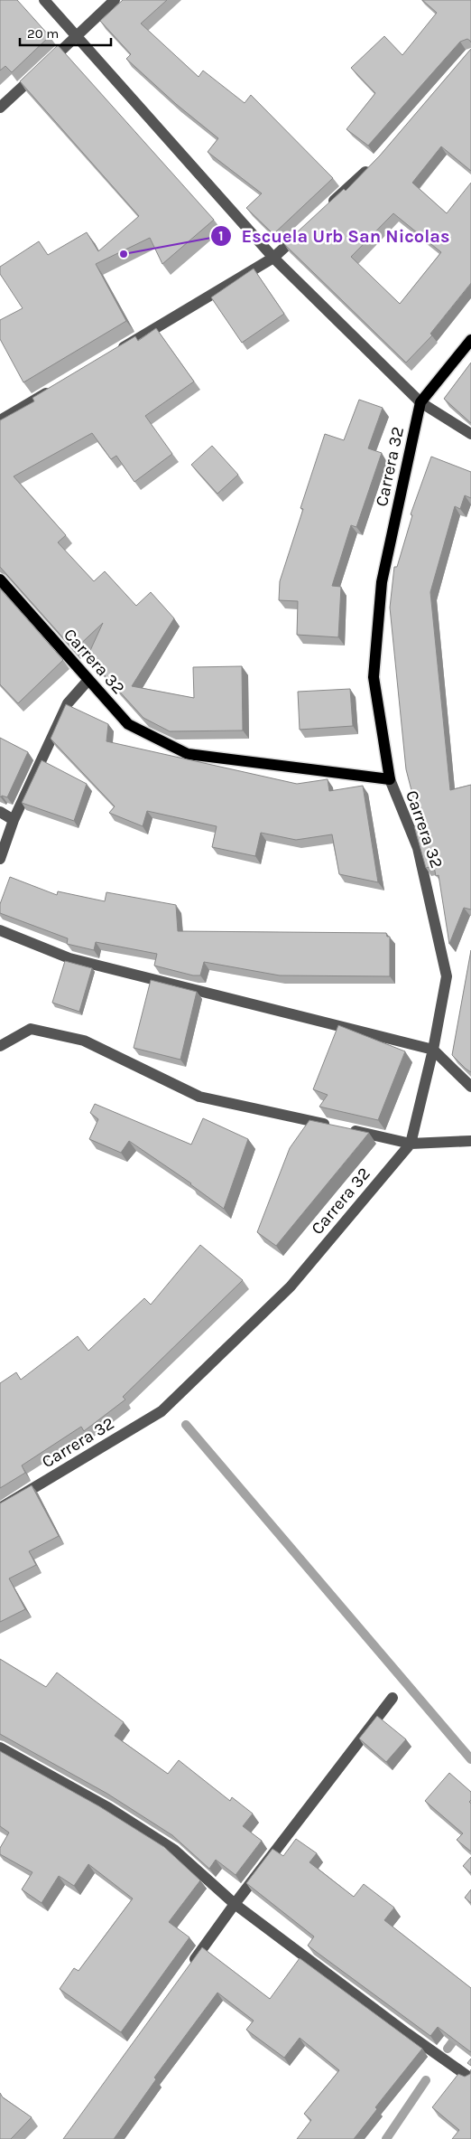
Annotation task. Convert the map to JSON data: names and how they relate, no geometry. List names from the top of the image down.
{
  "streets": {
    "main road": ["Carrera 32"]
  },
  "places": ["Escuela Urb San Nicolas"],
  "scale_bar": "20 m"
}
